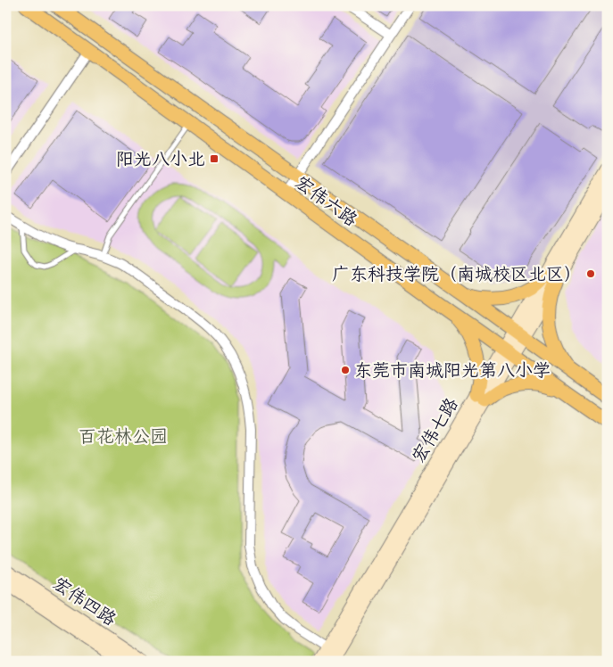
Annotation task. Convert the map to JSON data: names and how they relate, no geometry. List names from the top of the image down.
{
  "streets": {
    "main road": ["宏伟六路"],
    "street": ["宏伟七路", "宏伟四路"]
  },
  "crossings": [
    ["宏伟六路", "宏伟七路"]
  ],
  "parks": ["百花林公园"],
  "places": {
    "transit": ["阳光八小北"],
    "other": ["广东科技学院（南城校区北区）", "东莞市南城阳光第八小学"]
  }
}
